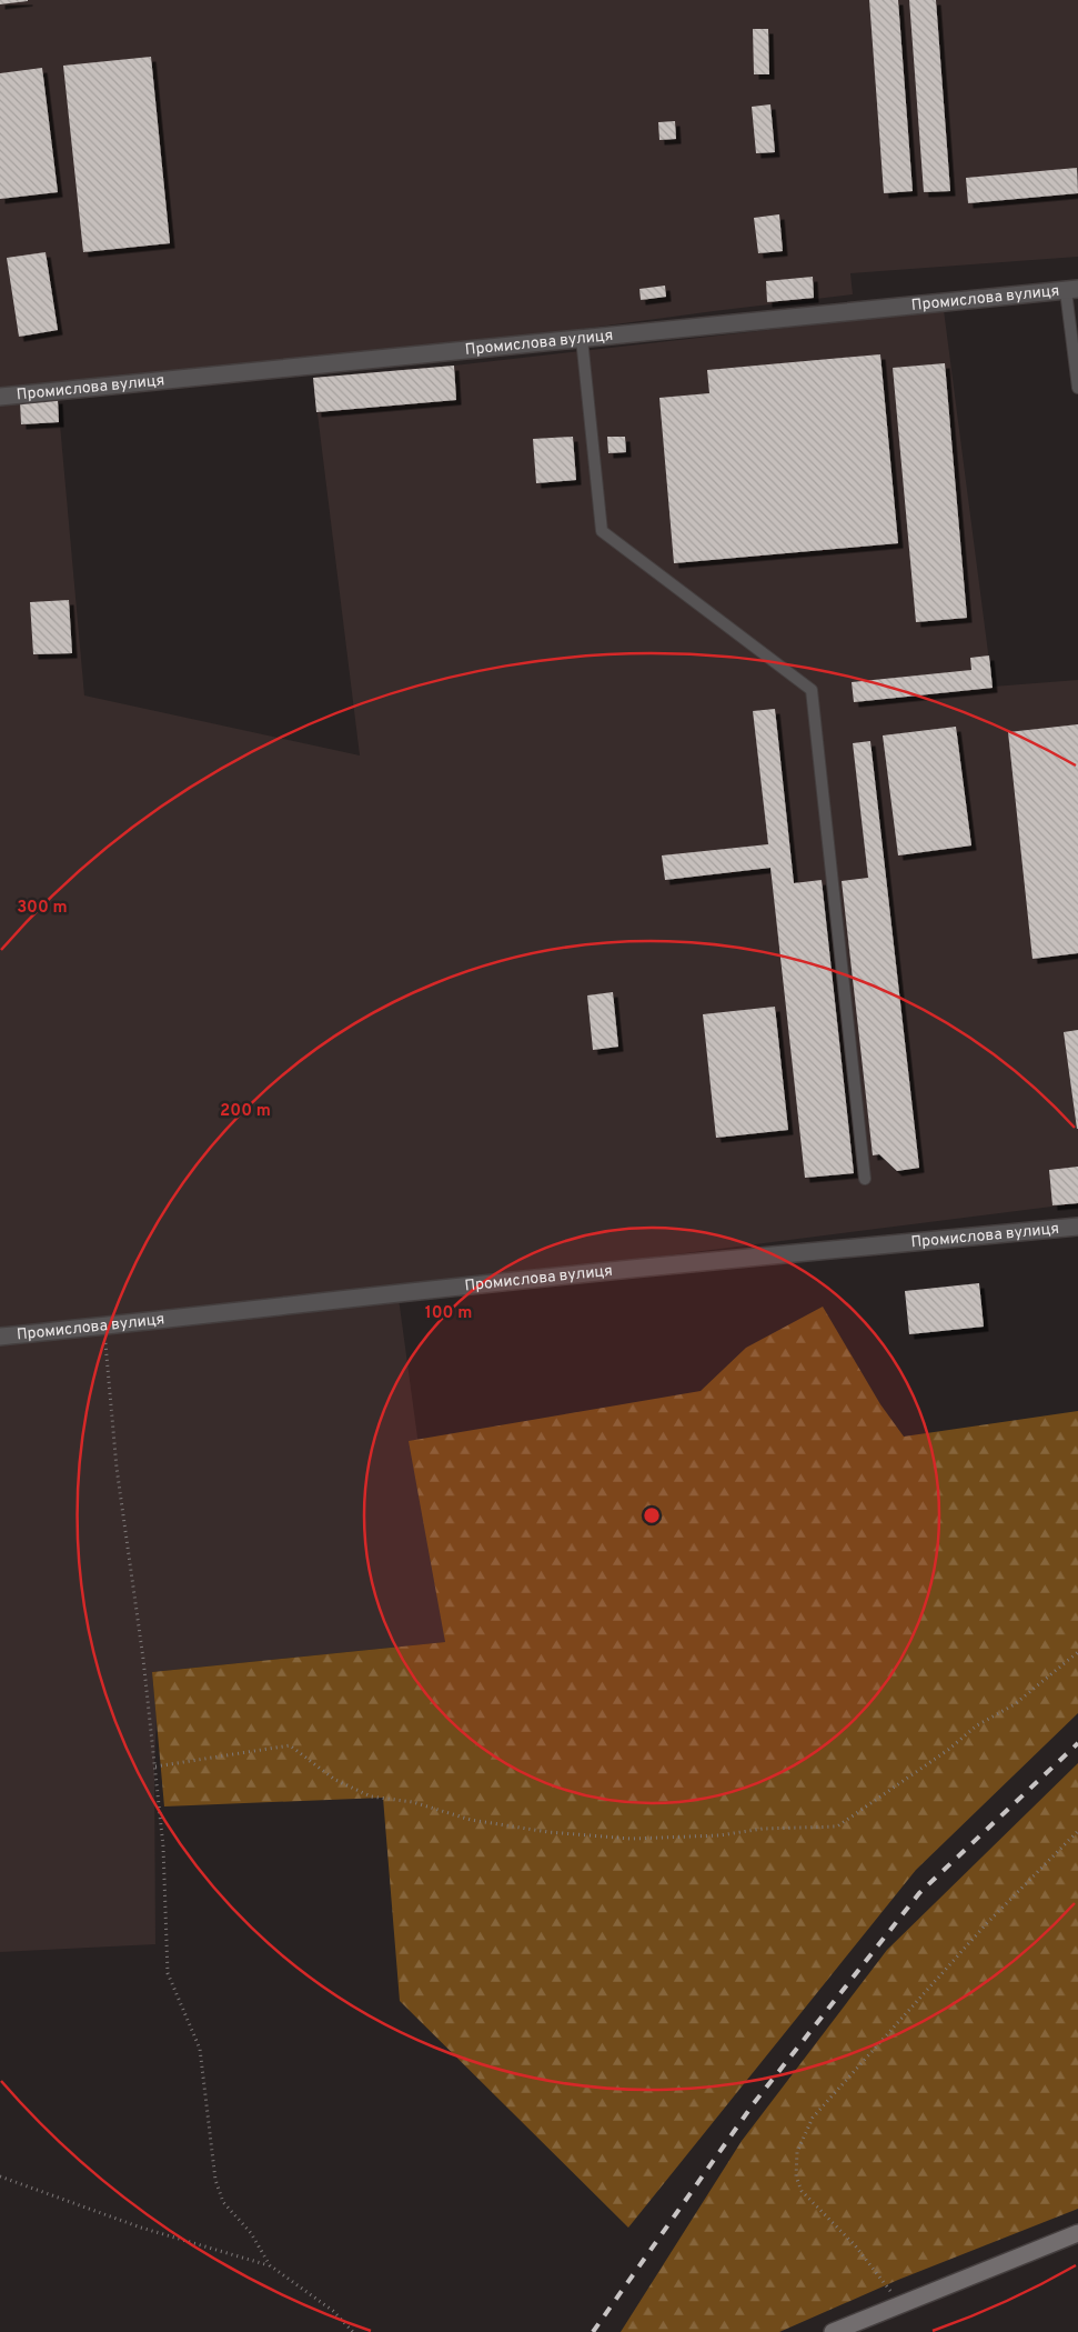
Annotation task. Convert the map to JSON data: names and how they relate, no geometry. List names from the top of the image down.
{
  "streets": {
    "street": ["Промислова вулиця"]
  },
  "rings": ["300 m", "200 m", "100 m"]
}
